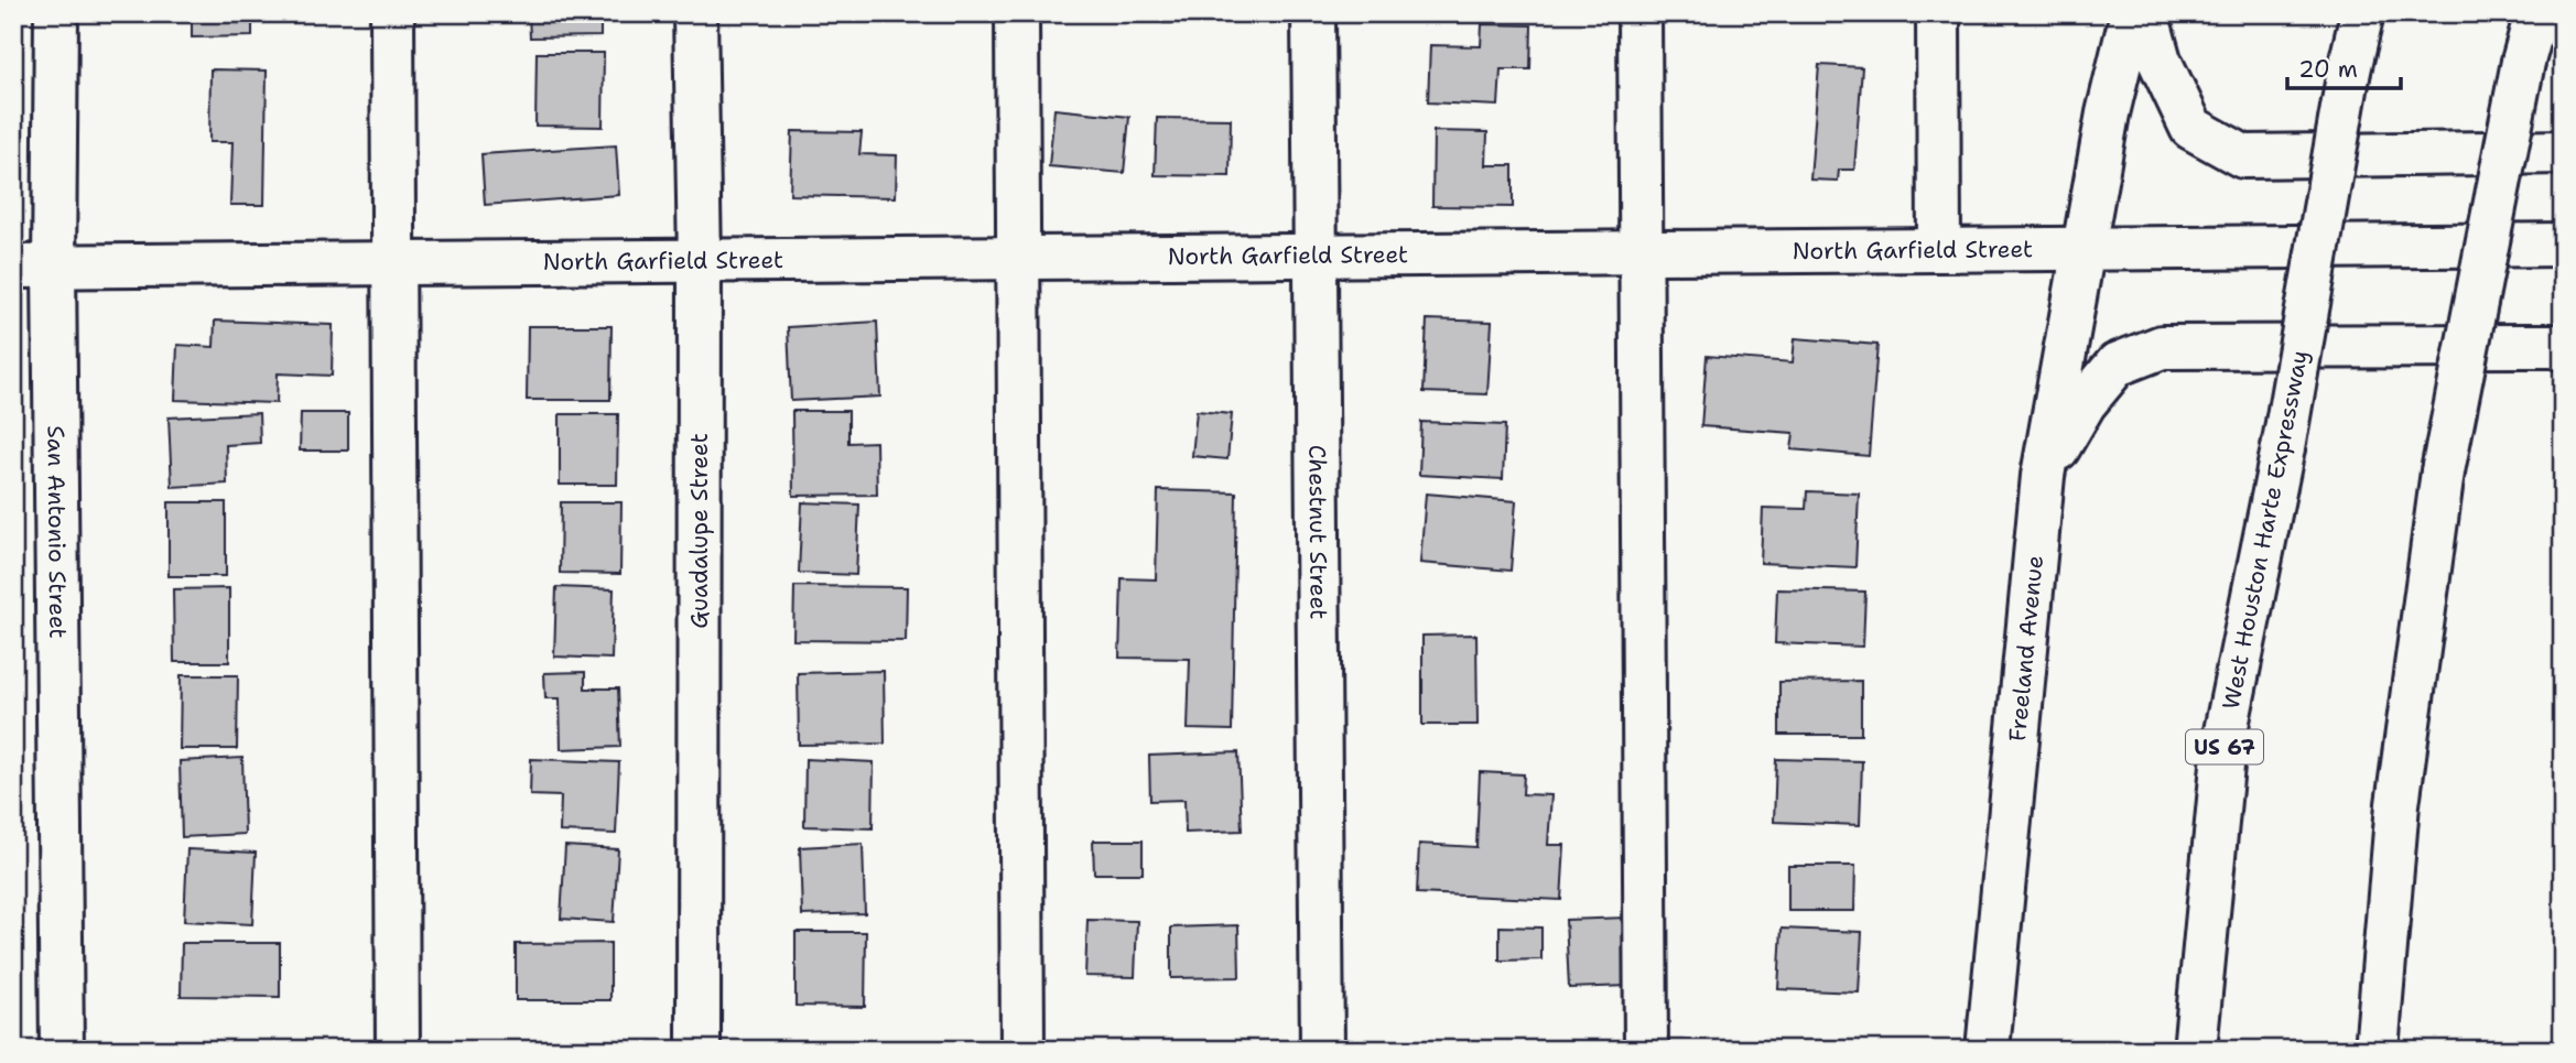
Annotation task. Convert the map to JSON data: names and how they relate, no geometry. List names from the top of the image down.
{
  "streets": {
    "main road": [
      "North Garfield Street",
      "West Houston Harte Expressway",
      "Guadalupe Street",
      "San Antonio Street",
      "Chestnut Street",
      "Freeland Avenue",
      "US 67"
    ]
  },
  "crossings": [
    ["North Garfield Street", "Guadalupe Street"],
    ["North Garfield Street", "San Antonio Street"],
    ["North Garfield Street", "Chestnut Street"],
    ["North Garfield Street", "Freeland Avenue"]
  ],
  "scale_bar": "20 m"
}
